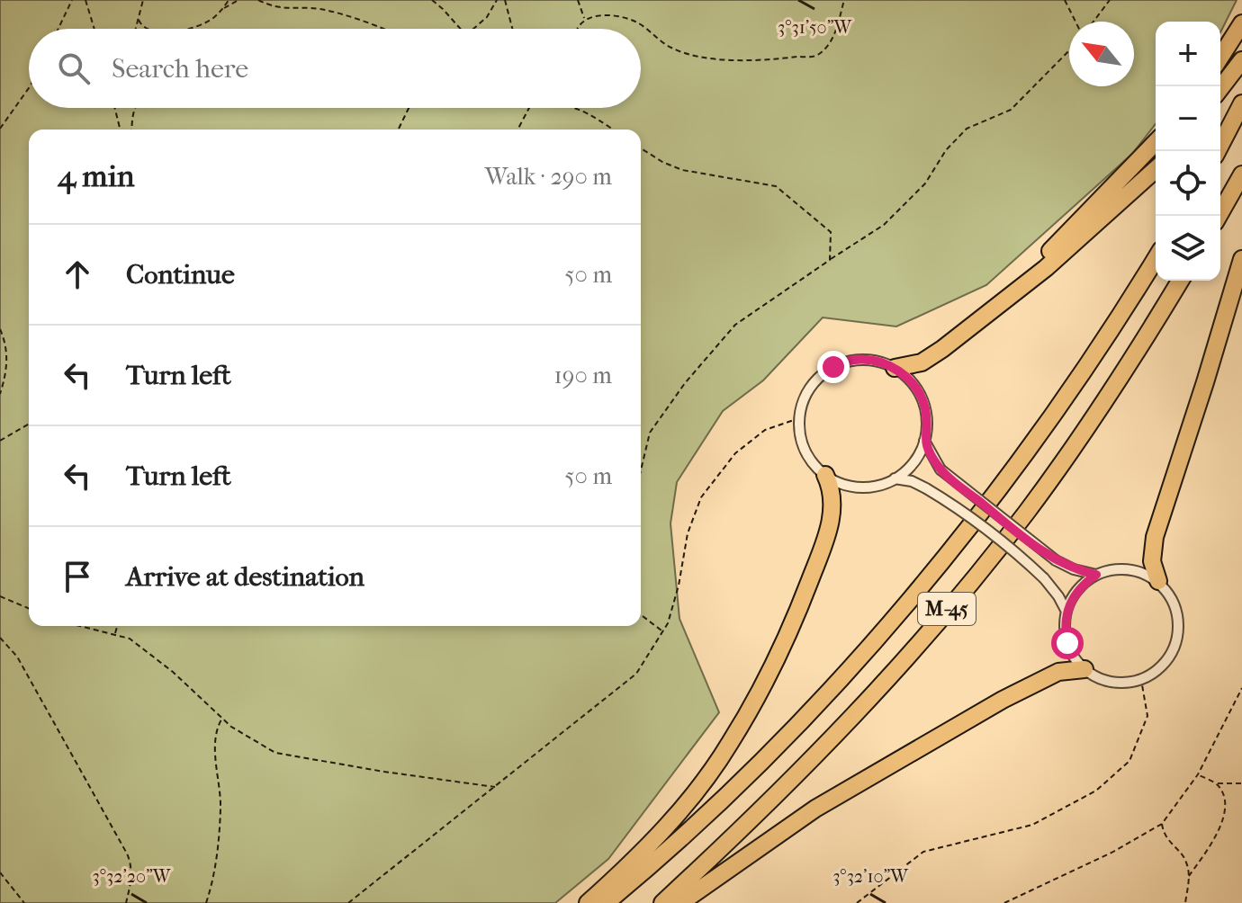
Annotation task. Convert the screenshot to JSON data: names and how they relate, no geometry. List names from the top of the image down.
{
  "streets": {
    "highway": ["M-45"]
  },
  "north": "top left",
  "page": {
    "map_buttons": ["+", "−"],
    "search": "Search here",
    "heading": ["4 min", "Walk · 290 m"],
    "list": [
      ["Continue", "50 m"],
      ["Turn left", "190 m"],
      ["Turn left", "50 m"],
      "Arrive at destination"
    ]
  },
  "coordinates": ["3°31'50\"W", "3°32'20\"W", "3°32'10\"W"]
}
